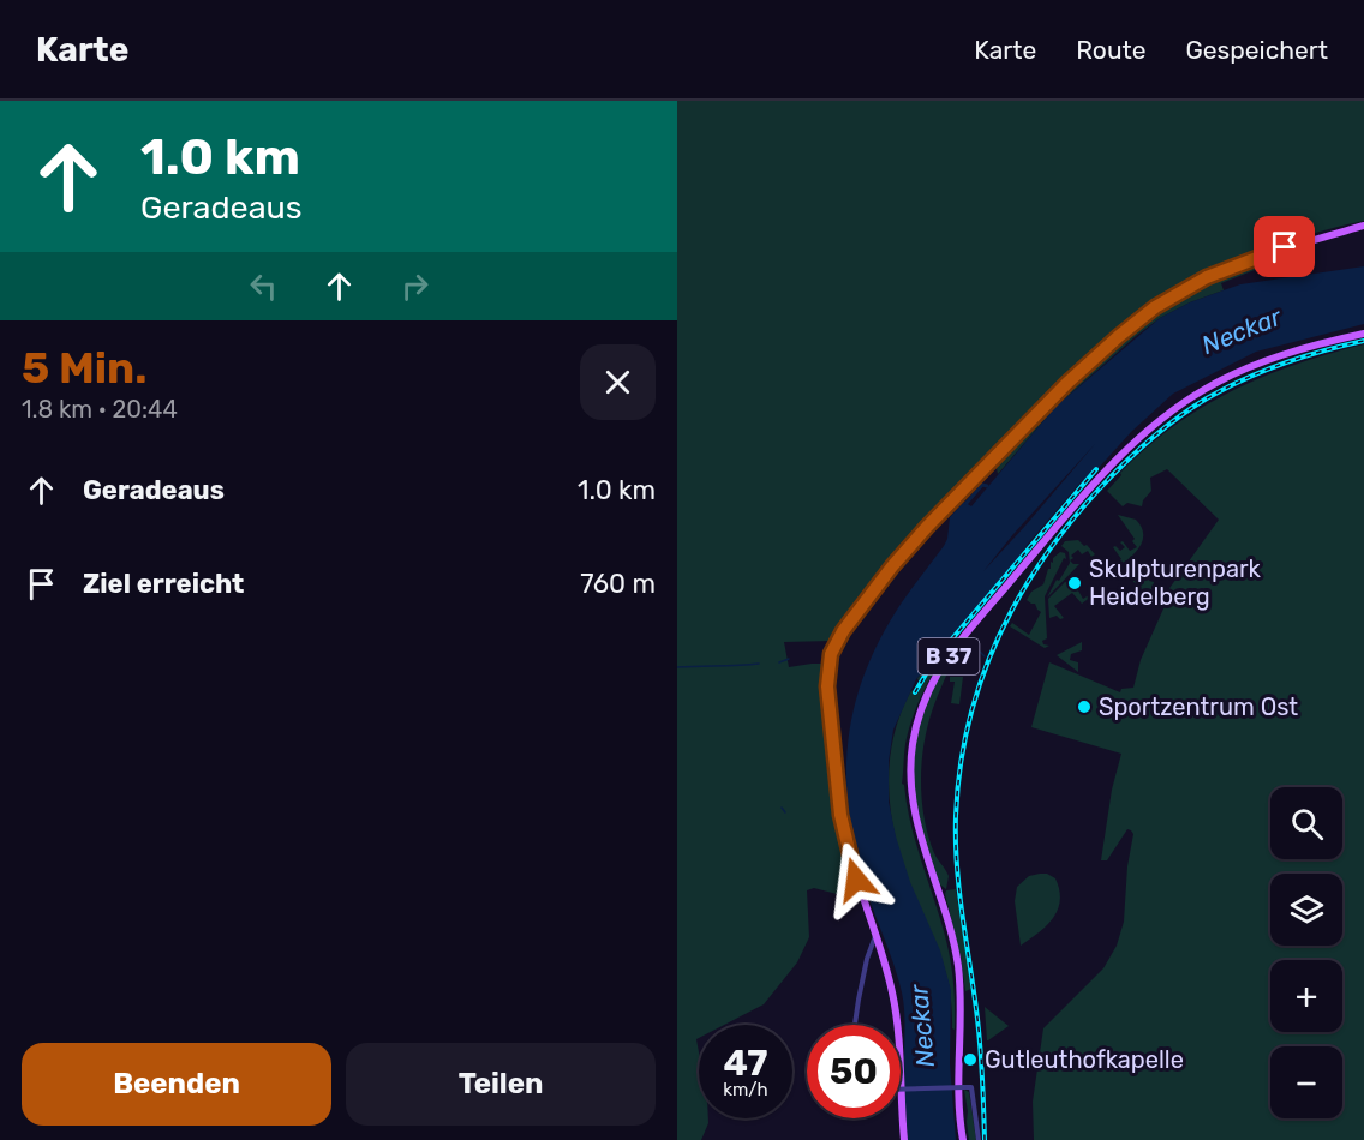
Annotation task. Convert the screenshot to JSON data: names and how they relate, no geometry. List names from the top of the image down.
{
  "streets": {
    "main road": ["B 37"]
  },
  "water": ["Neckar"],
  "places": ["Skulpturenpark Heidelberg", "Sportzentrum Ost", "Gutleuthofkapelle"],
  "page": {
    "header": "Karte",
    "nav": ["Karte", "Route", "Gespeichert"],
    "turn": ["1.0 km", "Geradeaus"],
    "heading": ["5 Min.", "1.8 km · 20:44"],
    "list": [
      {
        "name": "Geradeaus",
        "value": "1.0 km"
      },
      {
        "name": "Ziel erreicht",
        "value": "760 m"
      }
    ],
    "map_buttons": ["+", "−"],
    "speed": "47 km/h",
    "limit": "50",
    "buttons": ["Beenden", "Teilen"]
  }
}
